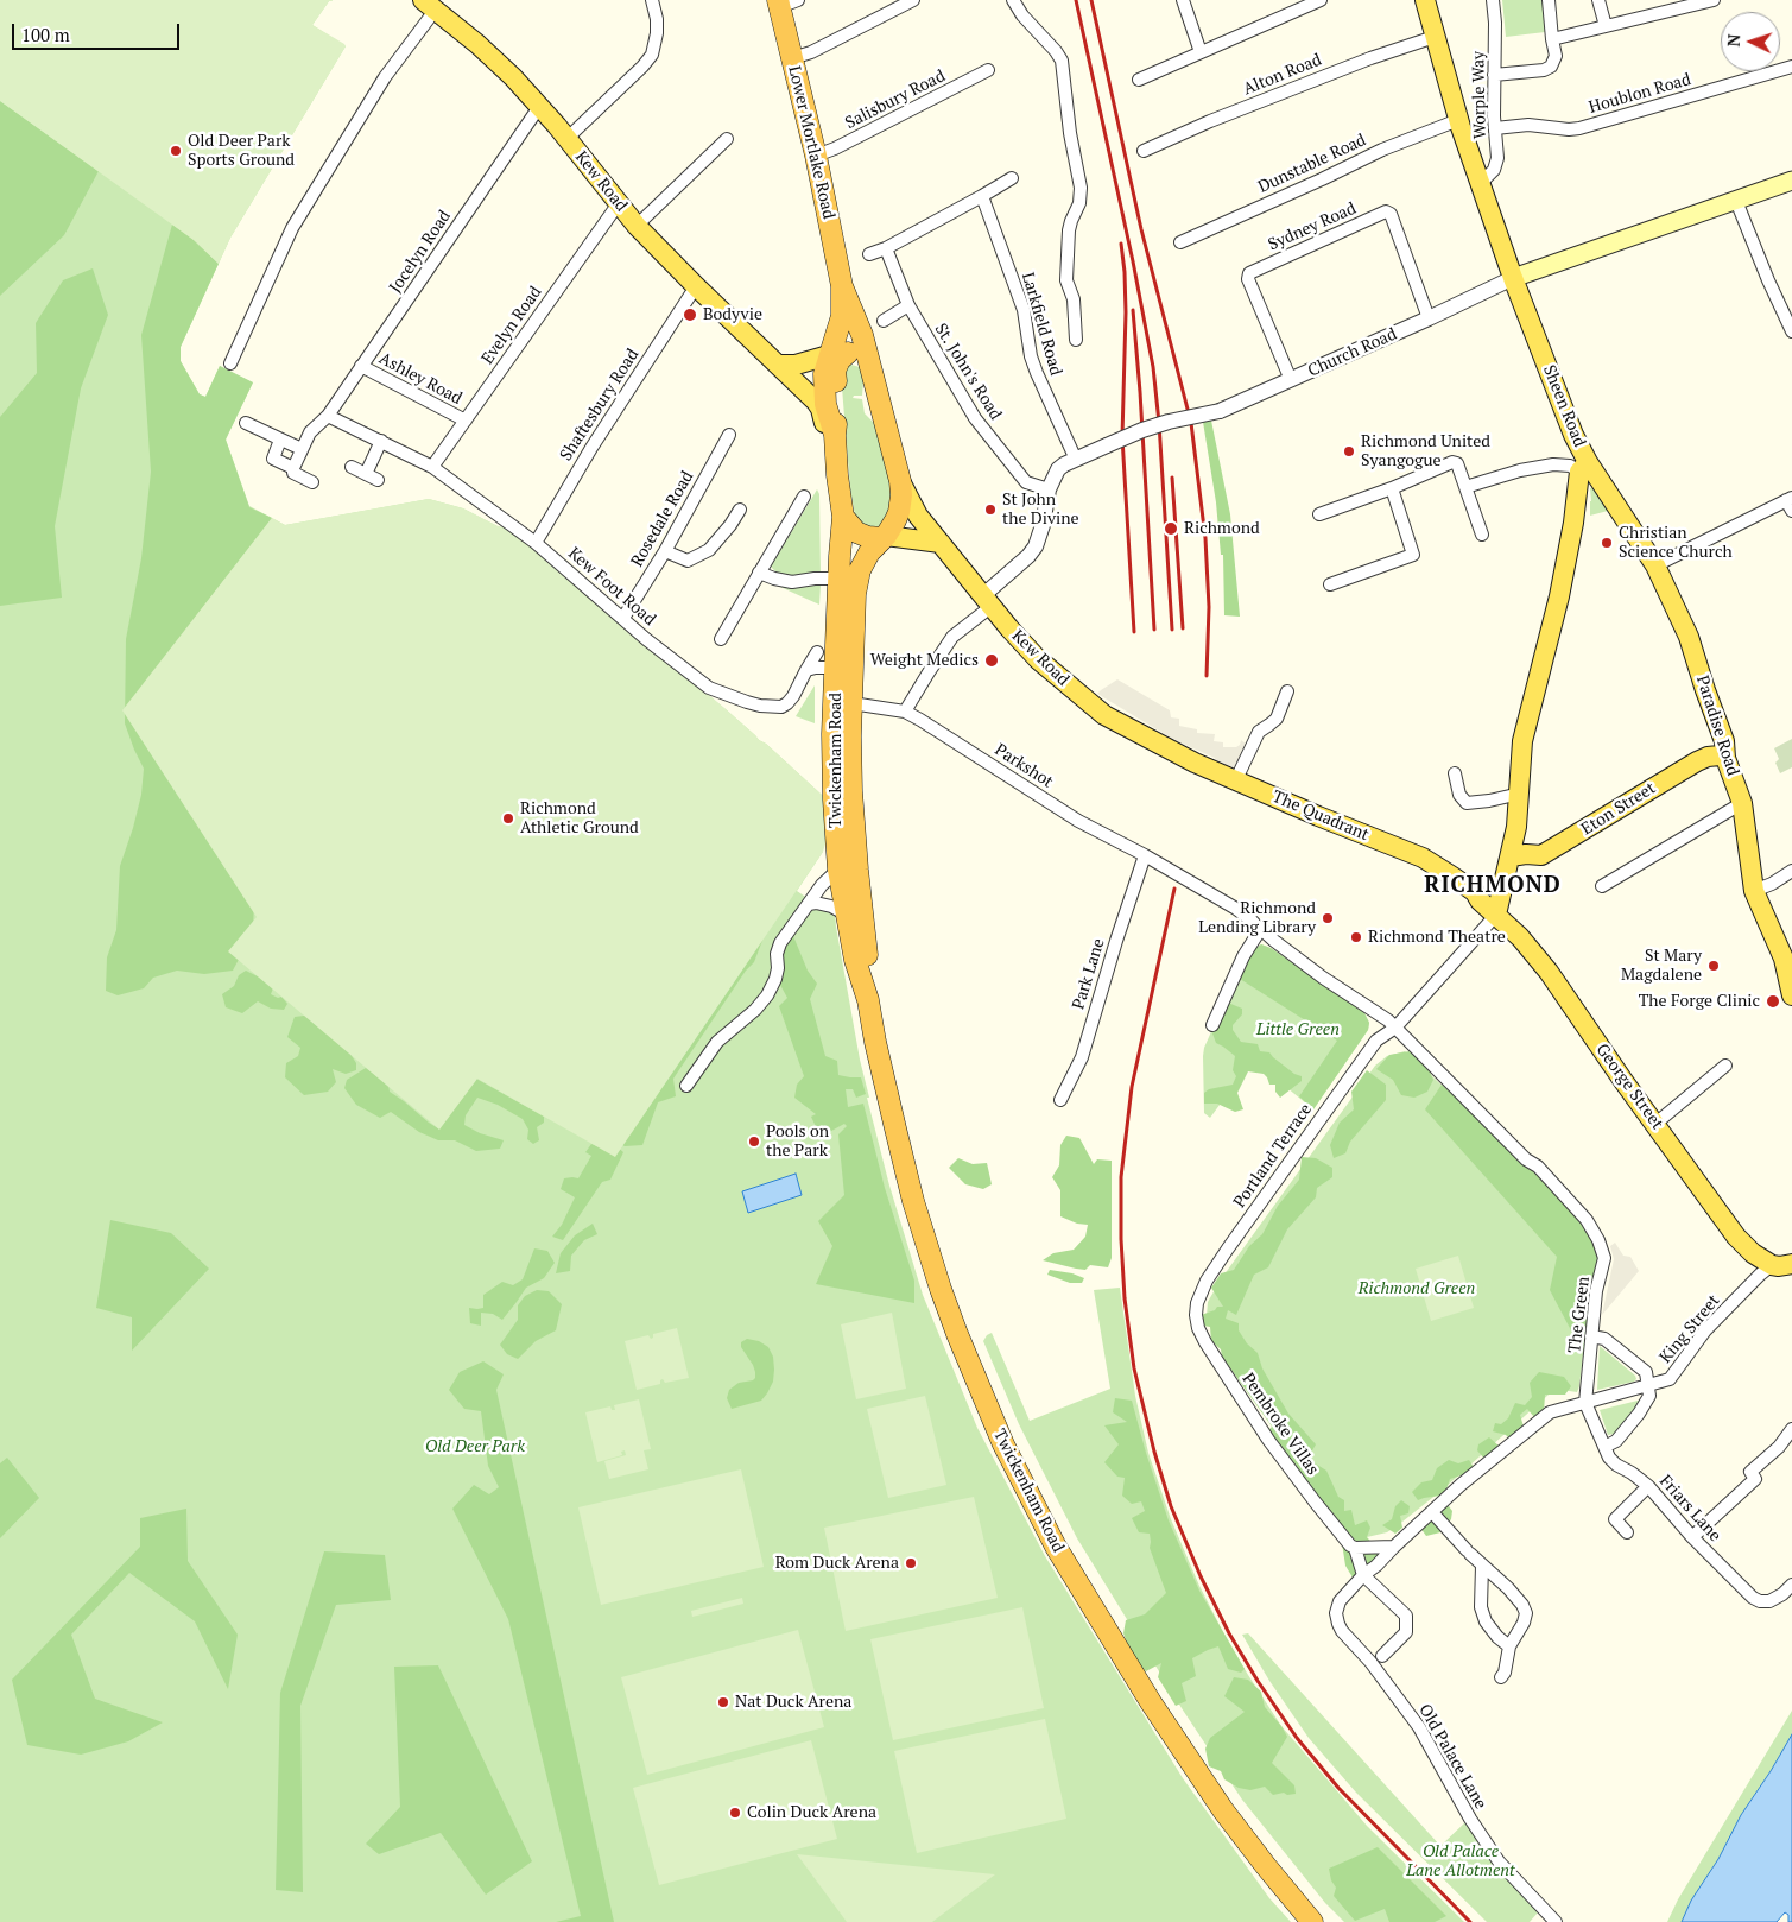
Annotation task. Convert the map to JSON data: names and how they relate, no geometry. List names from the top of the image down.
{
  "streets": {
    "highway": ["Lower Mortlake Road", "Twickenham Road"],
    "main road": [
      "Kew Road",
      "Church Road",
      "Sheen Road",
      "Paradise Road",
      "Eton Street",
      "The Quadrant",
      "George Street"
    ],
    "street": [
      "Alton Road",
      "Houblon Road",
      "Worple Way",
      "Salisbury Road",
      "Dunstable Road",
      "Sydney Road",
      "Jocelyn Road",
      "Larkfield Road",
      "Evelyn Road",
      "St. John's Road",
      "Ashley Road",
      "Shaftesbury Road",
      "Rosedale Road",
      "Kew Foot Road",
      "Parkshot",
      "Park Lane",
      "Portland Terrace",
      "The Green",
      "King Street",
      "Pembroke Villas",
      "Friars Lane",
      "Old Palace Lane"
    ]
  },
  "crossings": [
    ["Alton Road", "Sheen Road"],
    ["Houblon Road", "Worple Way"],
    ["Worple Way", "Sheen Road"],
    ["Salisbury Road", "Lower Mortlake Road"],
    ["Lower Mortlake Road", "Twickenham Road"],
    ["Dunstable Road", "Sheen Road"],
    ["Kew Road", "Jocelyn Road"],
    ["Kew Road", "Evelyn Road"],
    ["Kew Road", "Church Road"],
    ["Kew Road", "Shaftesbury Road"],
    ["Kew Road", "Twickenham Road"],
    ["Kew Road", "The Quadrant"],
    ["Sydney Road", "Church Road"],
    ["Jocelyn Road", "Ashley Road"],
    ["Jocelyn Road", "Kew Foot Road"],
    ["Larkfield Road", "Church Road"],
    ["Evelyn Road", "Ashley Road"],
    ["Evelyn Road", "Kew Foot Road"],
    ["Church Road", "St. John's Road"],
    ["Church Road", "Sheen Road"],
    ["Shaftesbury Road", "Kew Foot Road"],
    ["Sheen Road", "Paradise Road"],
    ["Sheen Road", "Eton Street"],
    ["Sheen Road", "George Street"],
    ["Sheen Road", "Portland Terrace"],
    ["Rosedale Road", "Kew Foot Road"],
    ["Paradise Road", "Eton Street"],
    ["Twickenham Road", "Parkshot"],
    ["Parkshot", "Park Lane"],
    ["The Quadrant", "George Street"],
    ["George Street", "Portland Terrace"],
    ["George Street", "King Street"],
    ["Portland Terrace", "The Green"],
    ["Portland Terrace", "Pembroke Villas"],
    ["The Green", "King Street"],
    ["The Green", "Friars Lane"],
    ["King Street", "Friars Lane"]
  ],
  "districts": ["RICHMOND"],
  "parks": [
    "Little Green",
    "Richmond Green",
    "Old Deer Park",
    "Old Palace Lane Allotment"
  ],
  "places": [
    "Old Deer Park Sports Ground",
    "Bodyvie",
    "Richmond United Syangogue",
    "St John the Divine",
    "Richmond",
    "Christian Science Church",
    "Weight Medics",
    "Richmond Athletic Ground",
    "Richmond Lending Library",
    "Richmond Theatre",
    "St Mary Magdalene",
    "The Forge Clinic",
    "Pools on the Park",
    "Rom Duck Arena",
    "Nat Duck Arena",
    "Colin Duck Arena"
  ],
  "scale_bar": "100 m",
  "north": "left"
}
